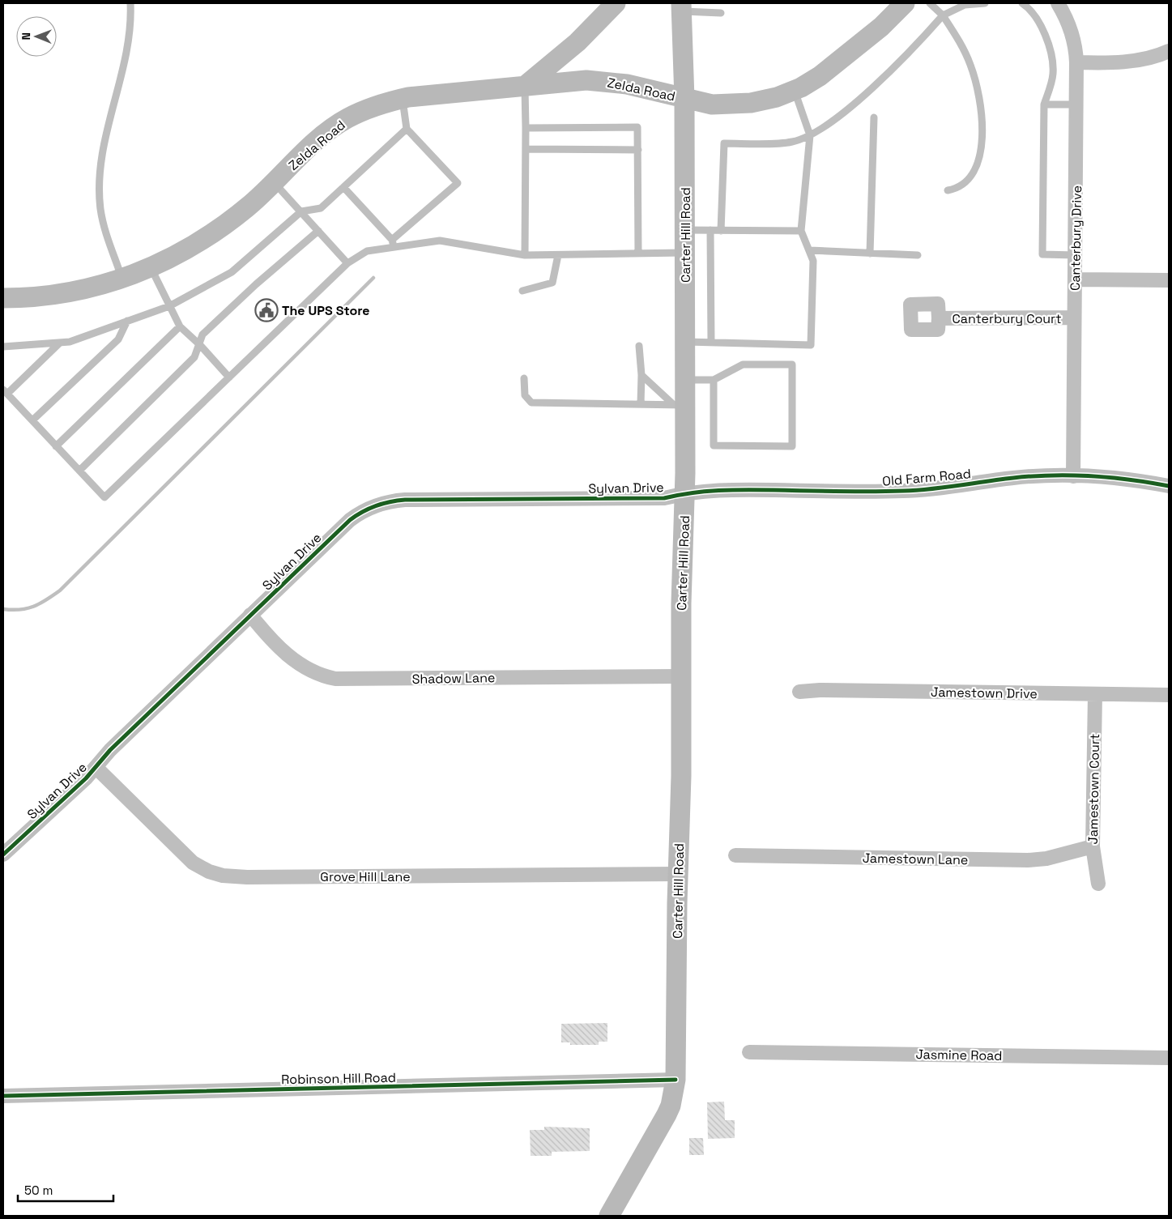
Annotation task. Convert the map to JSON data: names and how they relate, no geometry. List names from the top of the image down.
{
  "streets": {
    "main road": ["Zelda Road", "Carter Hill Road"],
    "street": [
      "Canterbury Drive",
      "Canterbury Court",
      "Old Farm Road",
      "Sylvan Drive",
      "Shadow Lane",
      "Jamestown Drive",
      "Jamestown Court",
      "Jamestown Lane",
      "Grove Hill Lane",
      "Jasmine Road",
      "Robinson Hill Road"
    ]
  },
  "crossings": [
    ["Zelda Road", "Carter Hill Road"],
    ["Carter Hill Road", "Old Farm Road"],
    ["Carter Hill Road", "Sylvan Drive"],
    ["Carter Hill Road", "Shadow Lane"],
    ["Carter Hill Road", "Grove Hill Lane"],
    ["Carter Hill Road", "Robinson Hill Road"],
    ["Canterbury Drive", "Canterbury Court"],
    ["Canterbury Drive", "Old Farm Road"],
    ["Old Farm Road", "Sylvan Drive"],
    ["Sylvan Drive", "Shadow Lane"],
    ["Sylvan Drive", "Grove Hill Lane"],
    ["Jamestown Drive", "Jamestown Court"],
    ["Jamestown Court", "Jamestown Lane"]
  ],
  "places": {
    "public building": ["The UPS Store"]
  },
  "scale_bar": "50 m",
  "north": "left"
}
